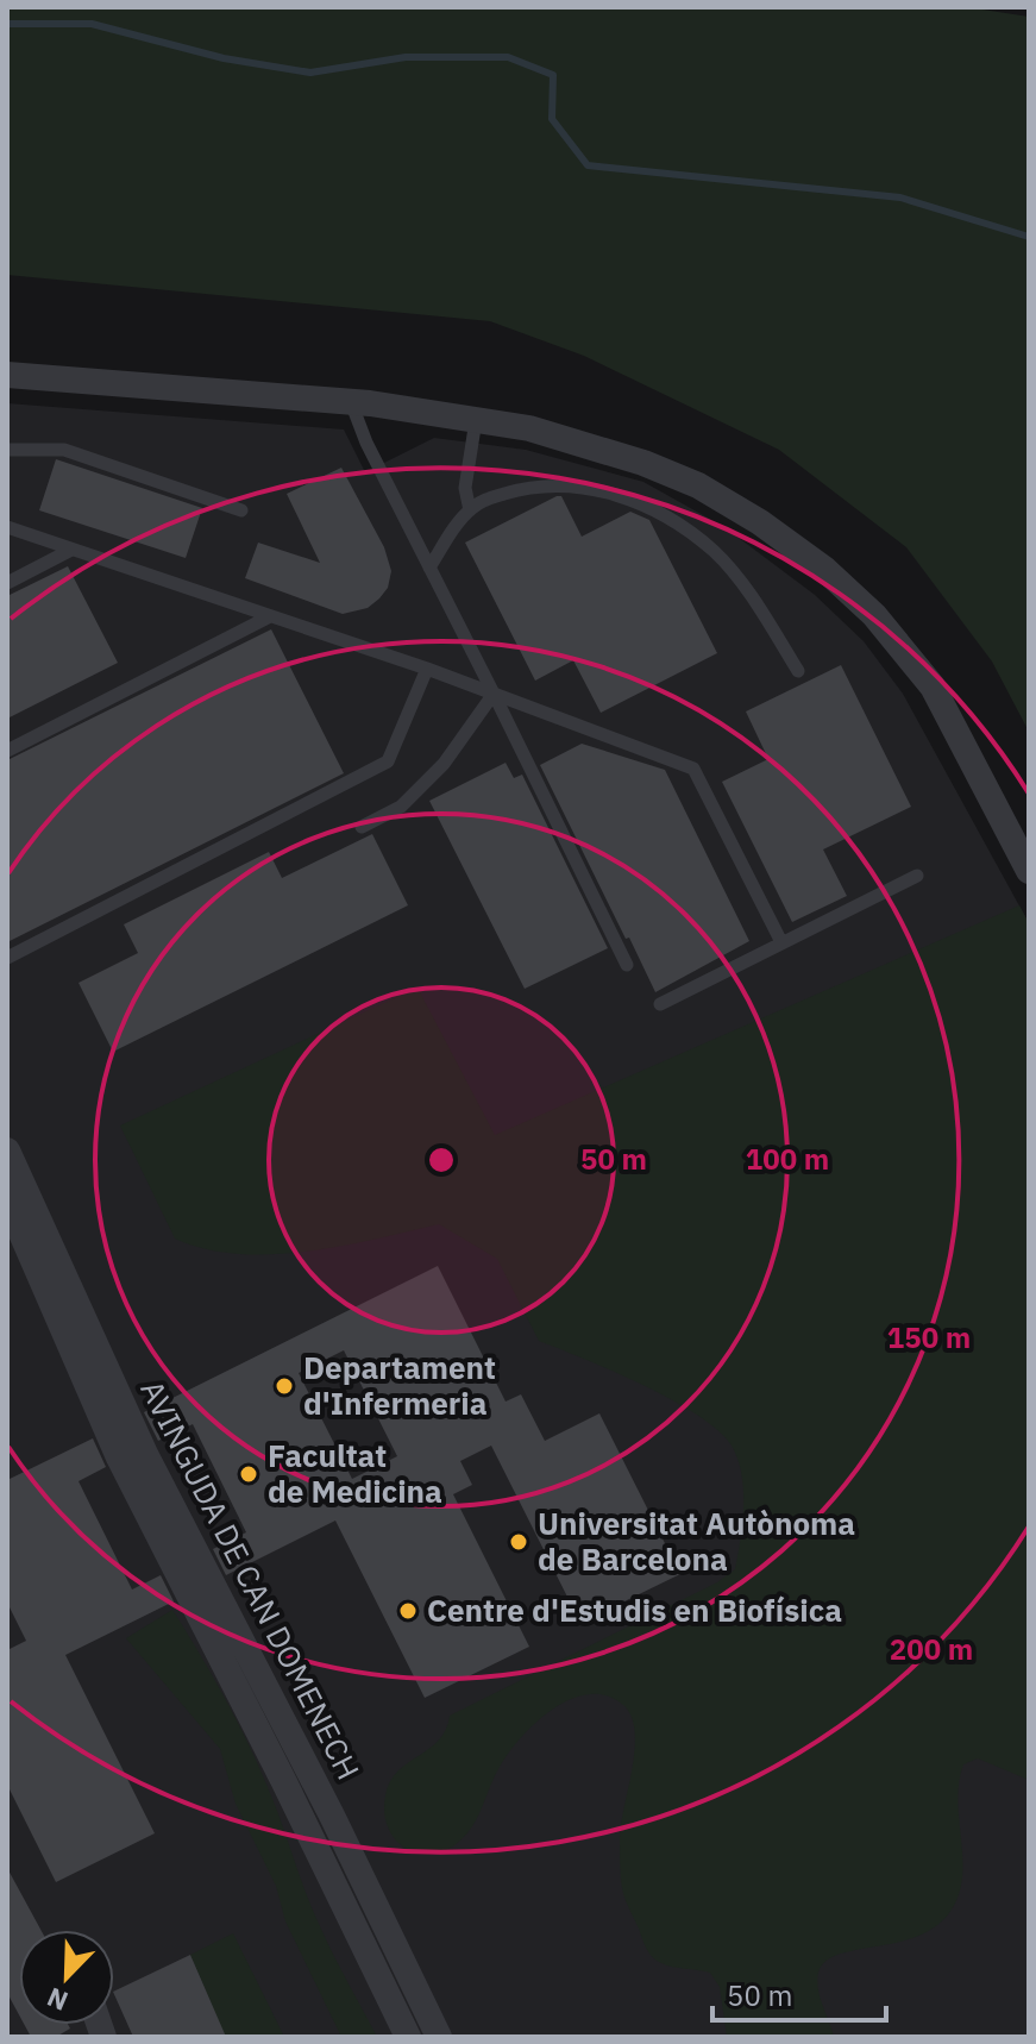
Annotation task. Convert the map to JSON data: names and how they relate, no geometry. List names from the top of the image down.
{
  "streets": {
    "street": ["AVINGUDA DE CAN DOMENECH"]
  },
  "places": [
    "Departament d'Infermeria",
    "Facultat de Medicina",
    "Universitat Autònoma de Barcelona",
    "Centre d'Estudis en Biofísica"
  ],
  "scale_bar": "50 m",
  "north": "bottom left",
  "rings": [
    "50 m",
    "100 m",
    "150 m",
    "200 m"
  ]
}
